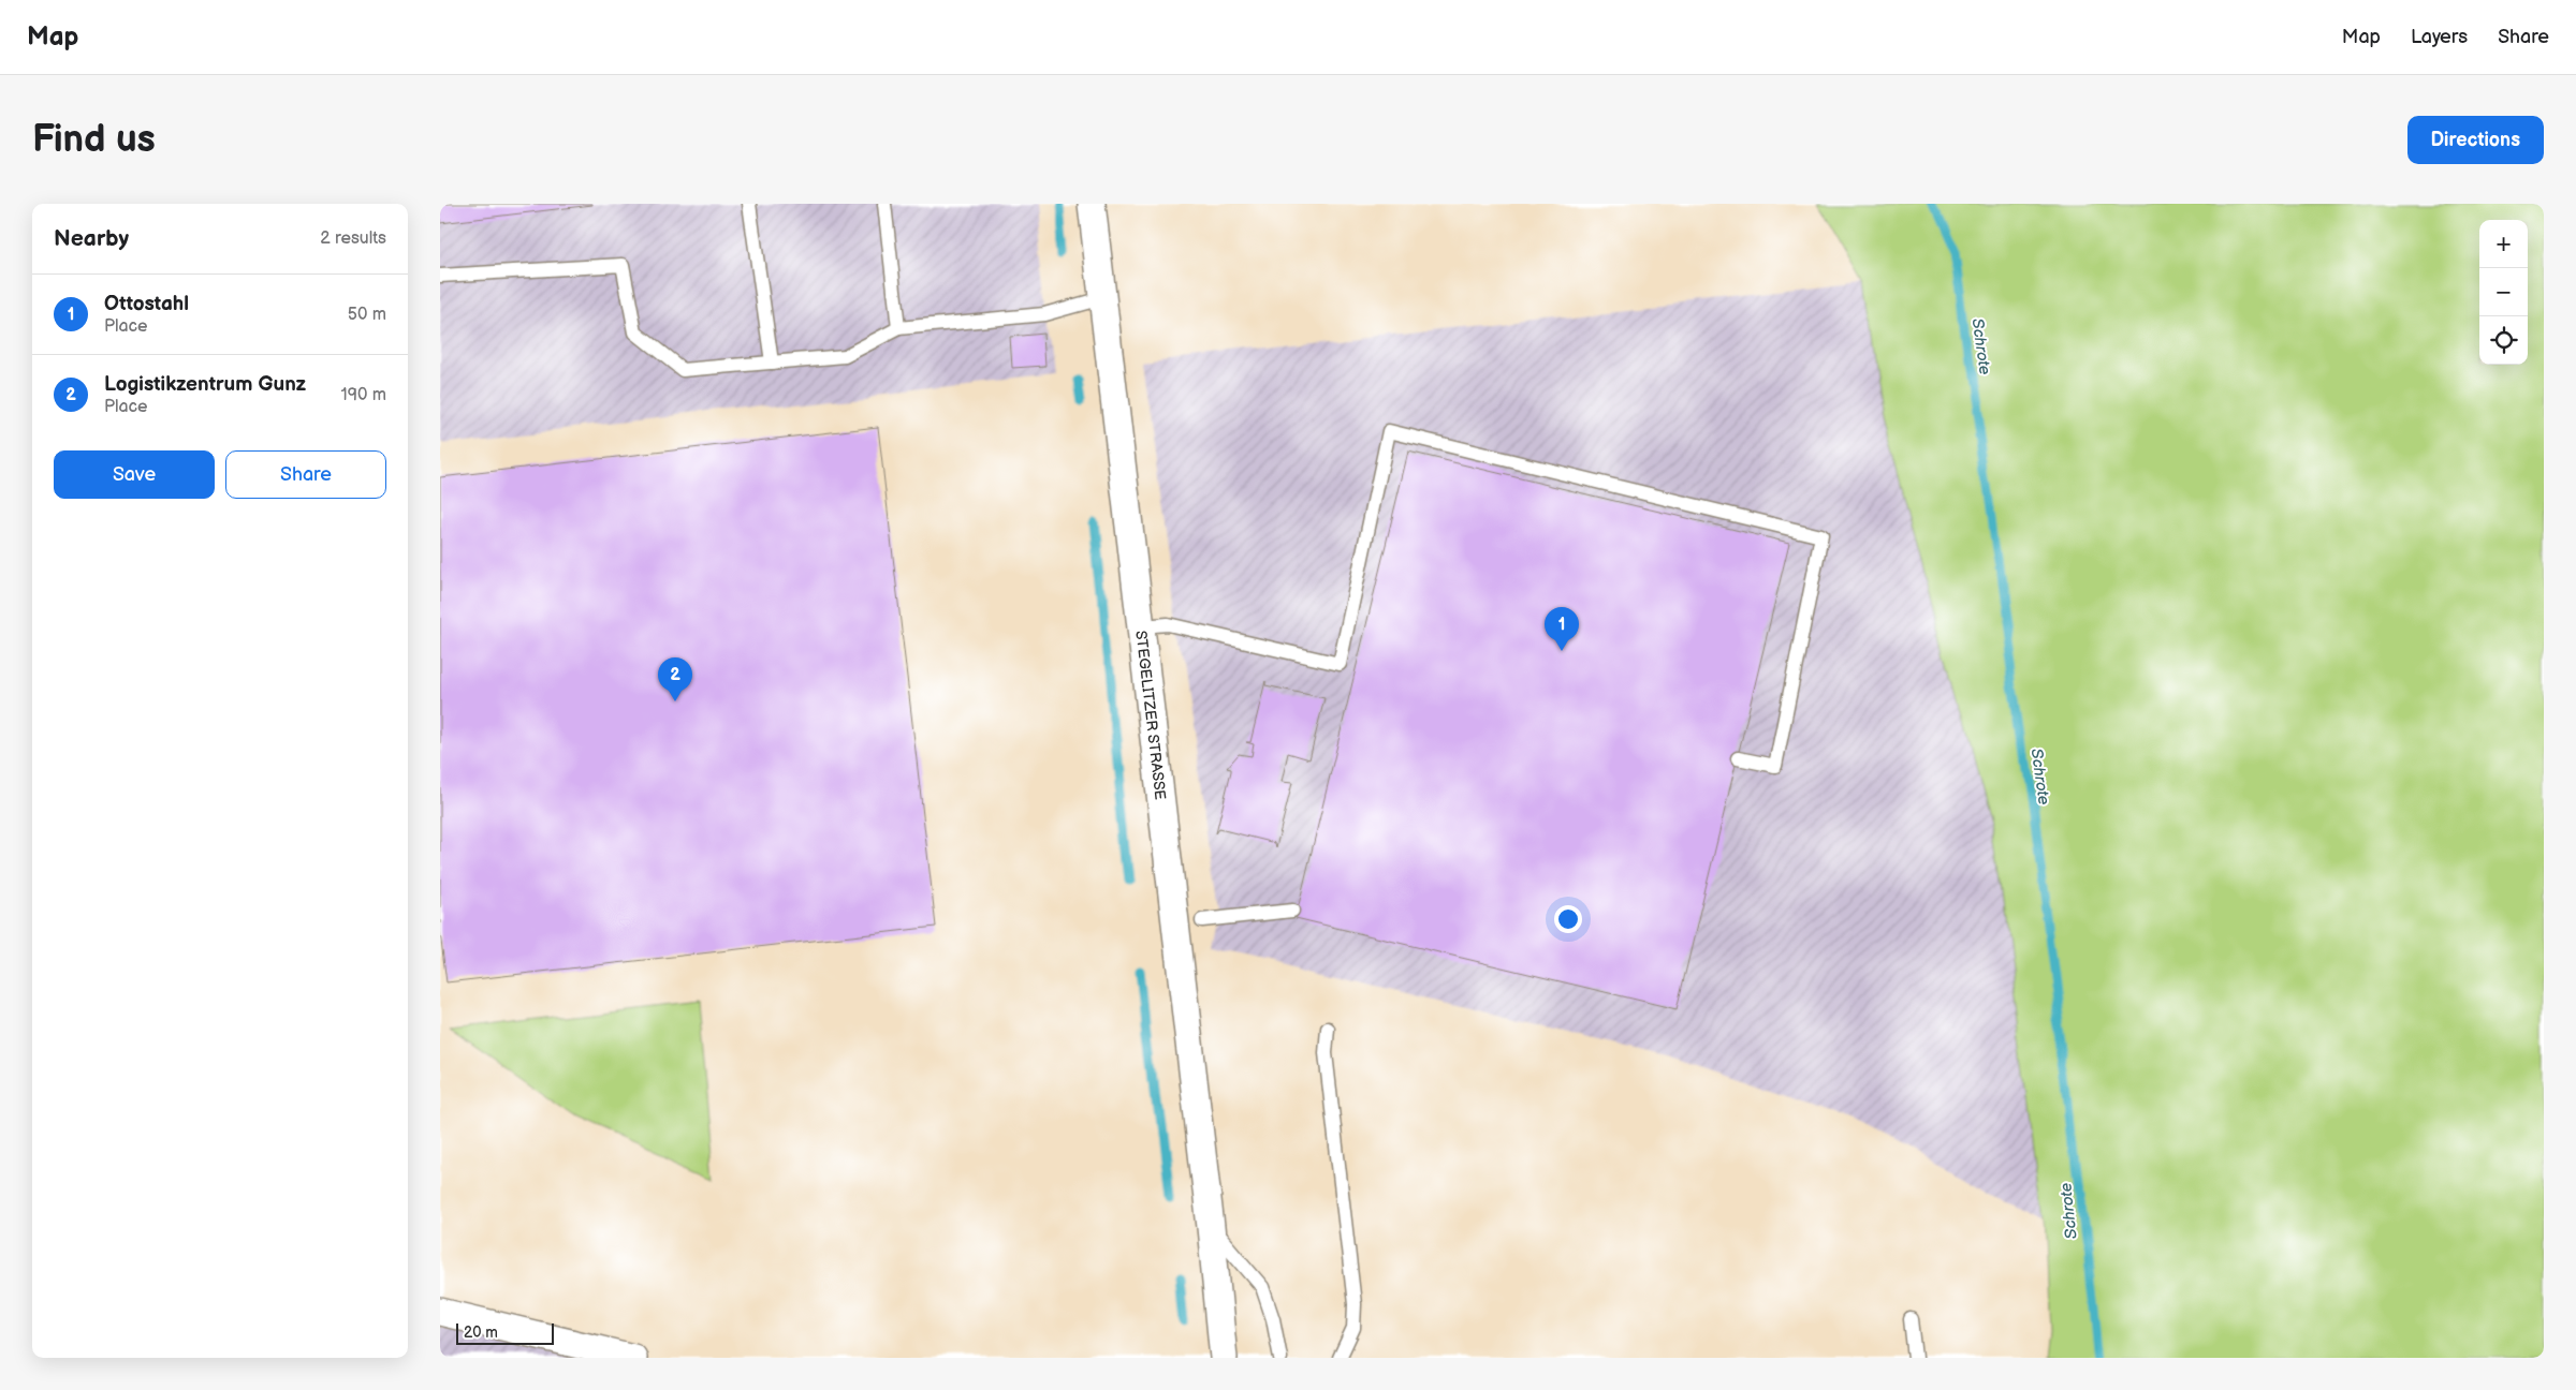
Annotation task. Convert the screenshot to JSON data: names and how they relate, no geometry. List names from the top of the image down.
{
  "streets": {
    "street": ["STEGELITZER STRASSE"]
  },
  "water": ["Schrote"],
  "scale_bar": "20 m",
  "page": {
    "header": "Map",
    "nav": ["Map", "Layers", "Share"],
    "buttons": [
      "Directions",
      ["Save", "Share"]
    ],
    "title": "Find us",
    "heading": ["Nearby", "2 results"],
    "map_buttons": ["+", "−"],
    "list": [
      {
        "mark": "1",
        "name": "Ottostahl",
        "note": "Place",
        "value": "50 m"
      },
      {
        "mark": "2",
        "name": "Logistikzentrum Gunz",
        "note": "Place",
        "value": "190 m"
      }
    ],
    "pins": ["1", "2"],
    "scale": "20 m"
  }
}
